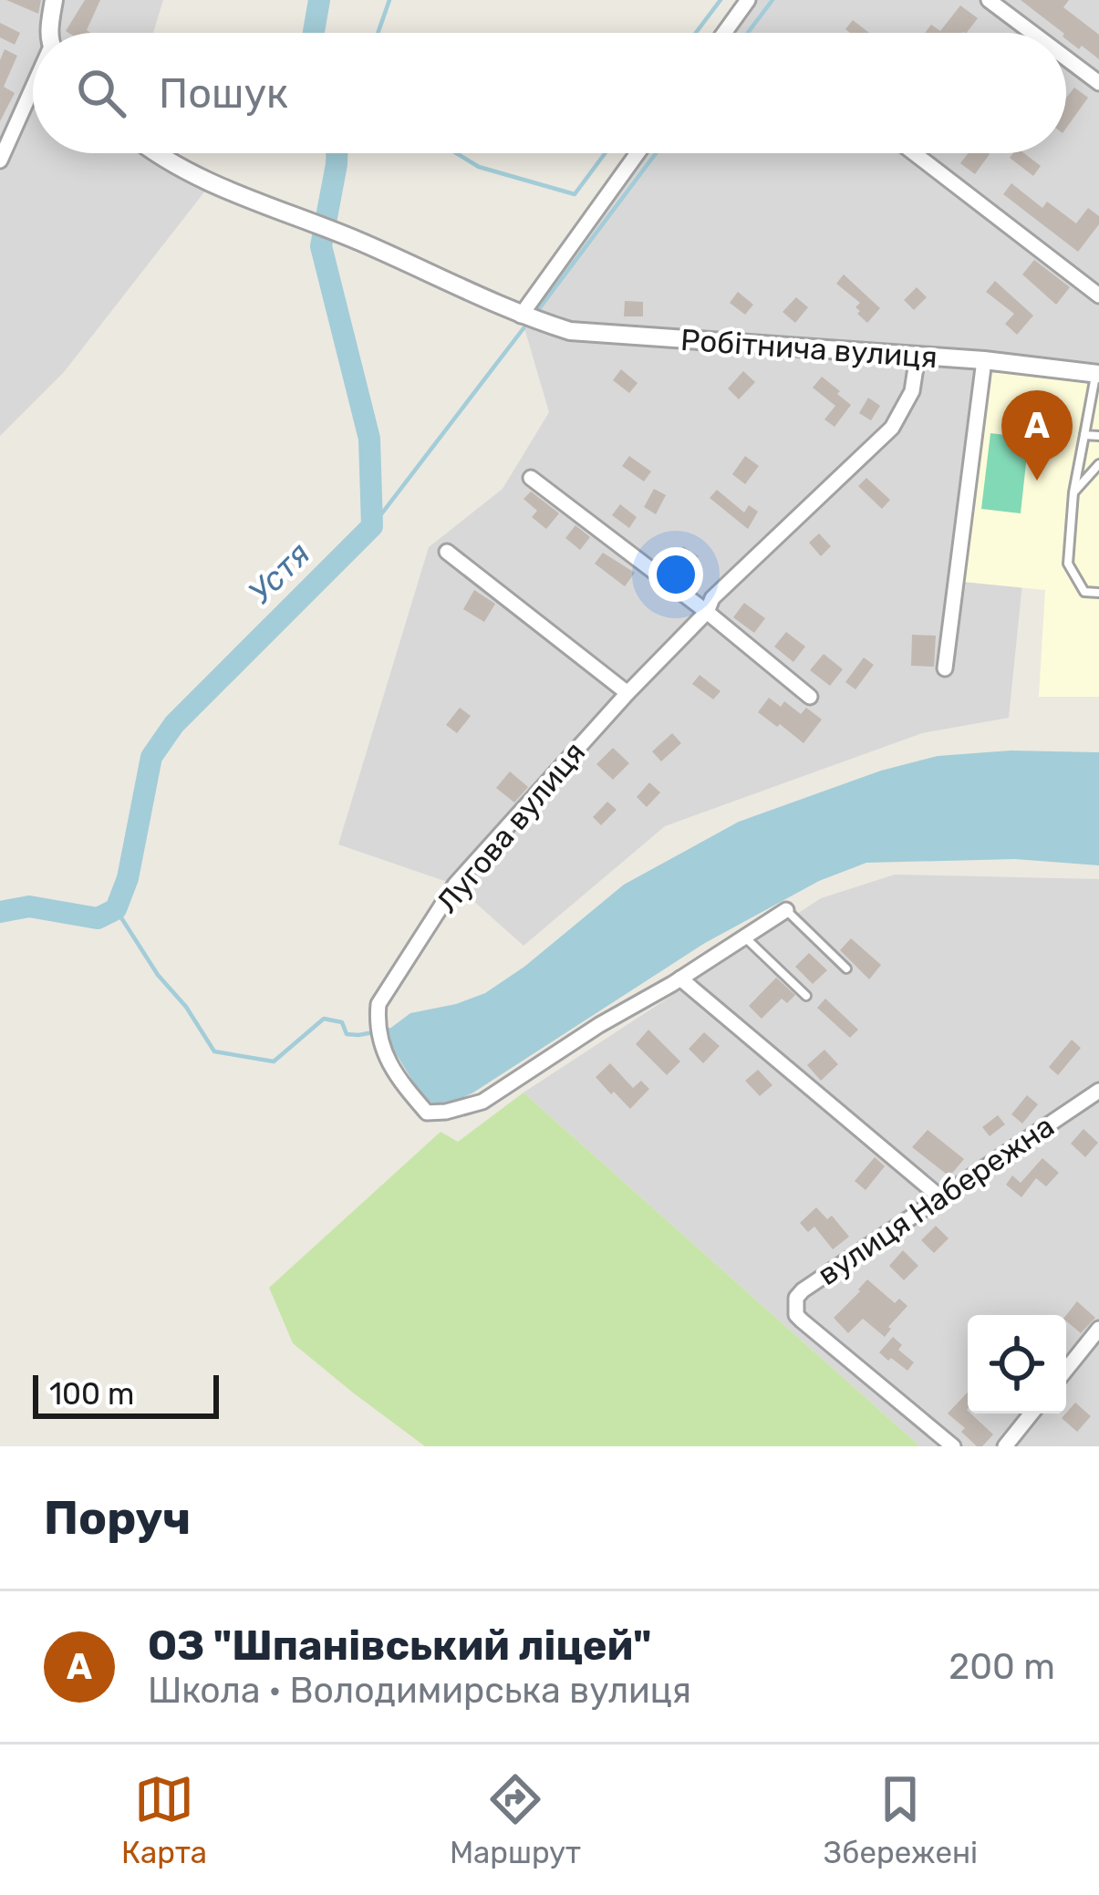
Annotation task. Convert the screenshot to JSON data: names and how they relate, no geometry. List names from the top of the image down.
{
  "streets": {
    "street": ["Робітнича вулиця", "Лугова вулиця", "вулиця Набережна"]
  },
  "crossings": [
    ["Робітнича вулиця", "Лугова вулиця"]
  ],
  "water": ["Устя"],
  "scale_bar": "100 m",
  "page": {
    "search": "Пошук",
    "pins": "A",
    "scale": "100 m",
    "heading": "Поруч",
    "list": [
      {
        "mark": "A",
        "name": "ОЗ \"Шпанівський ліцей\"",
        "note": "Школа · Володимирська вулиця",
        "value": "200 m"
      }
    ],
    "nav": ["Карта", "Маршрут", "Збережені"]
  }
}
